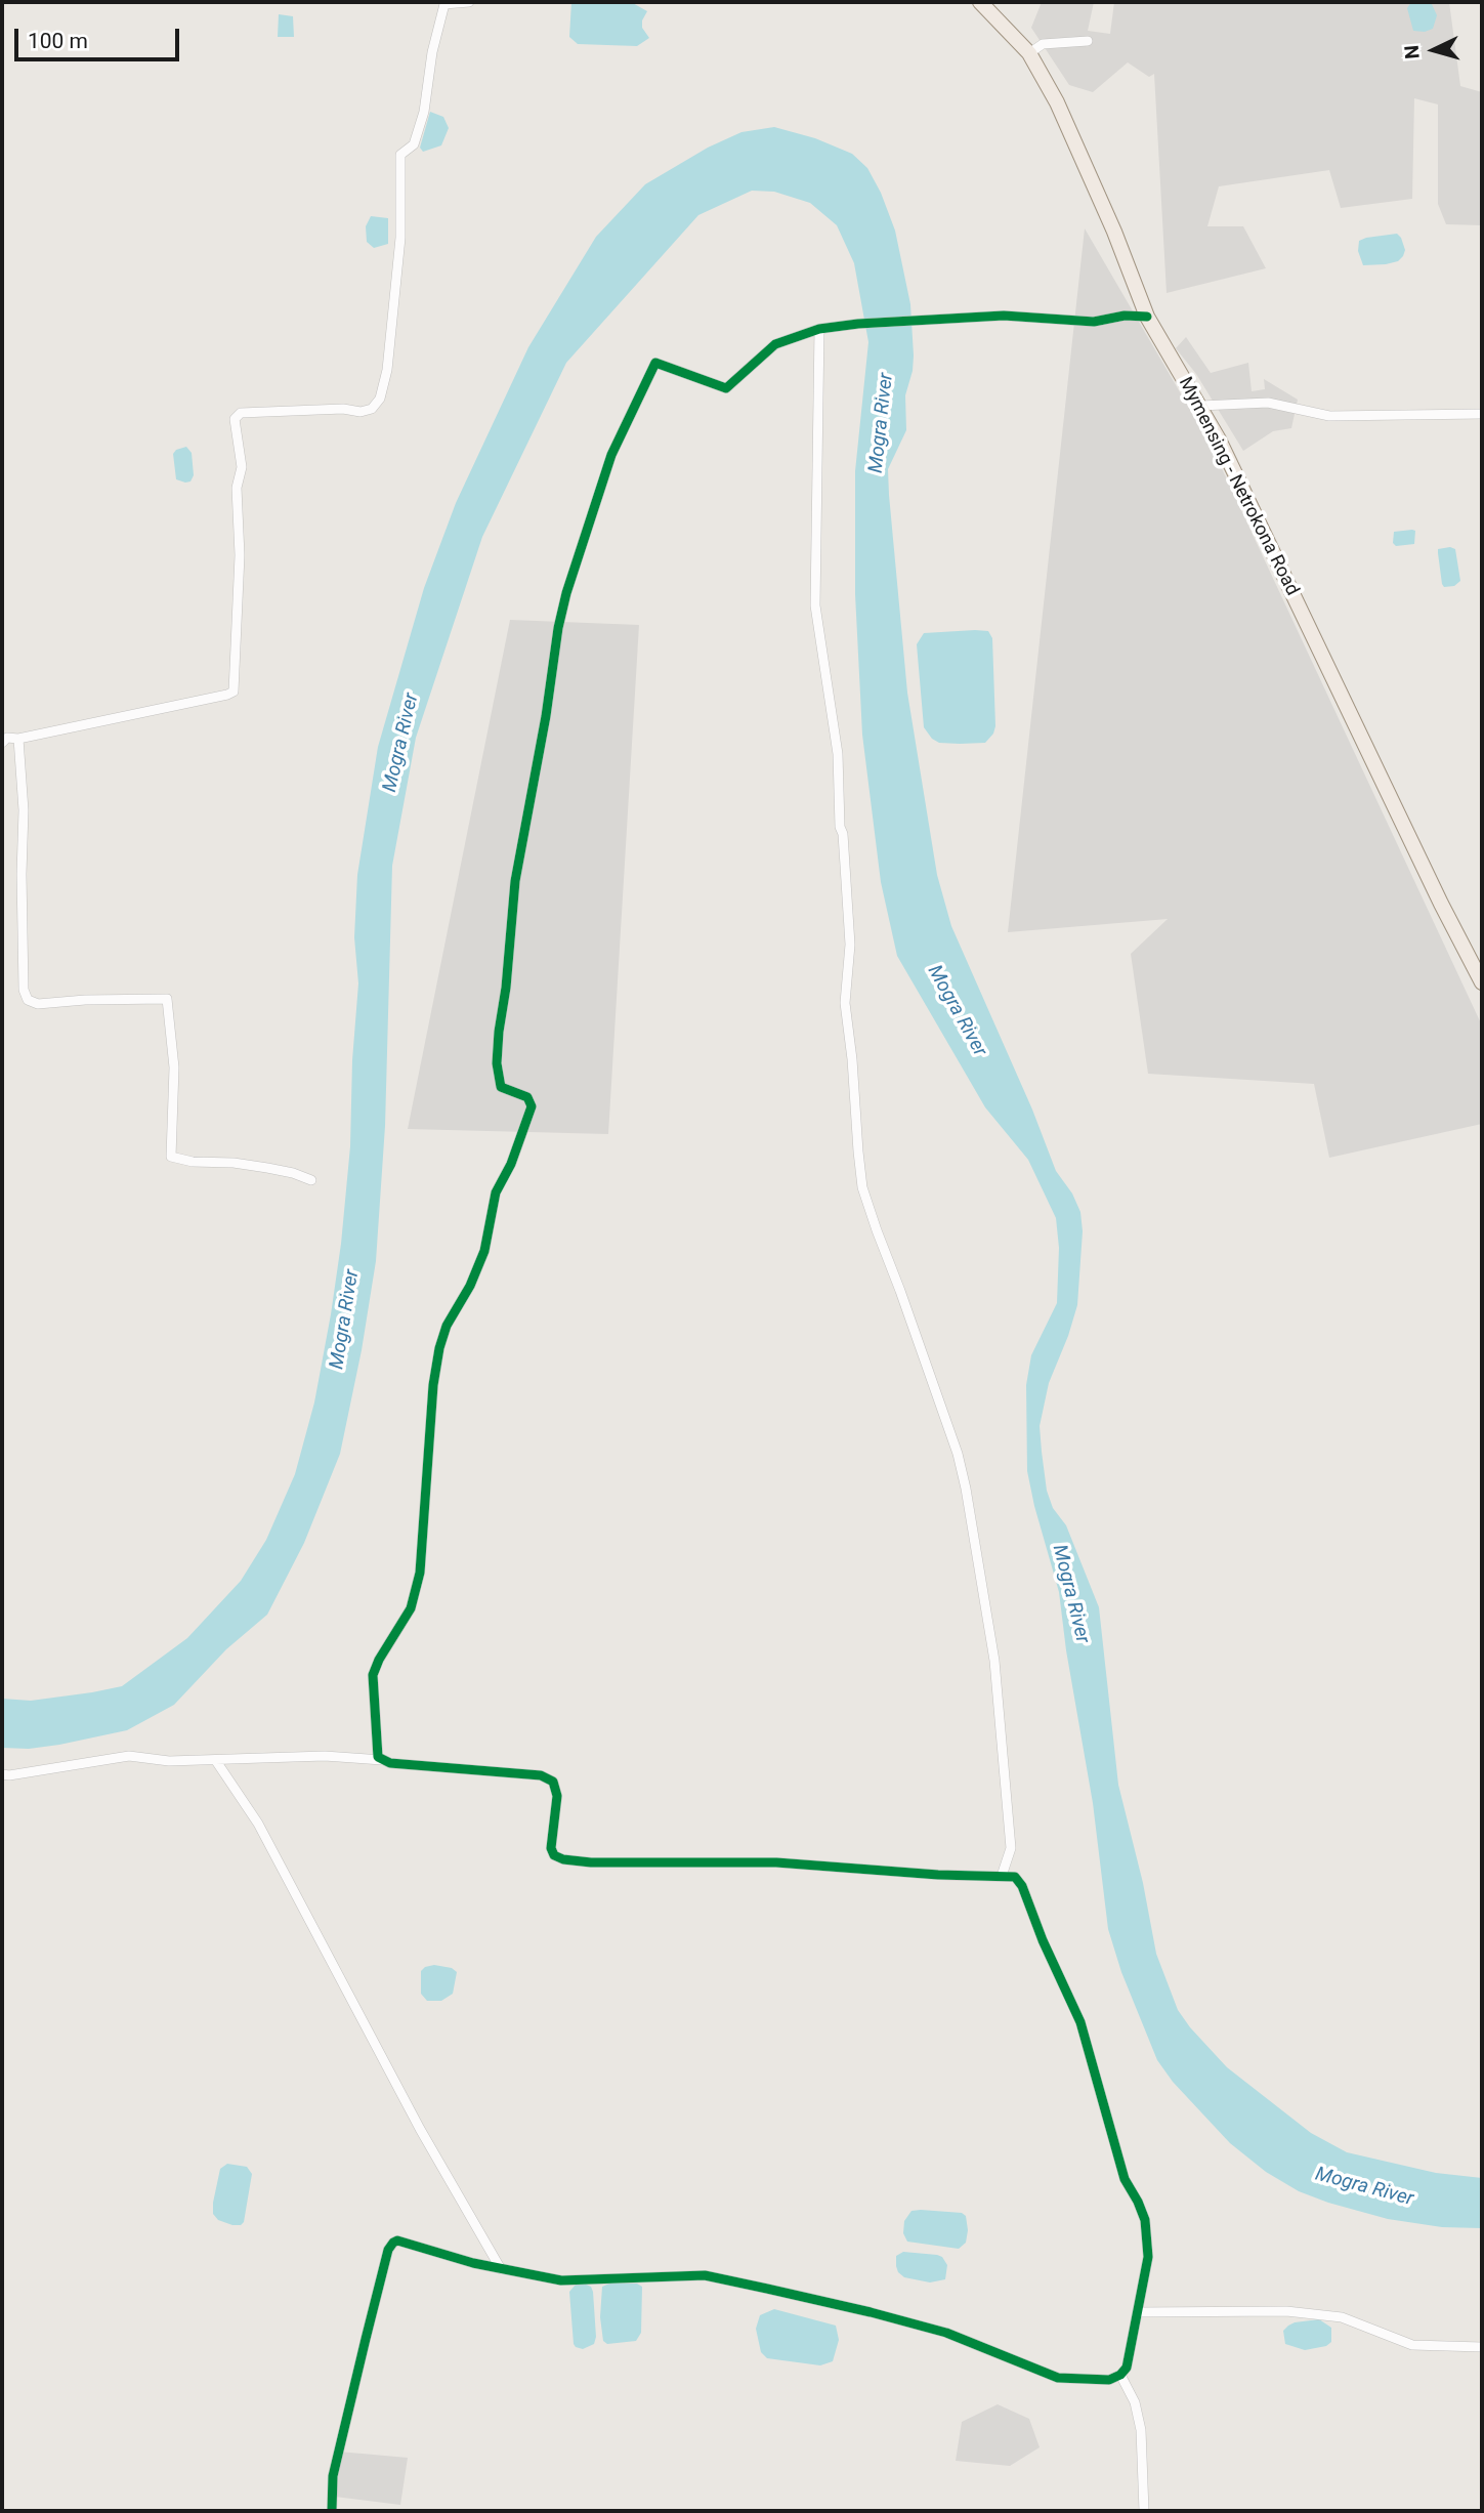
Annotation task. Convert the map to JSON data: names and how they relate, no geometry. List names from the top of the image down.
{
  "streets": {
    "main road": ["Mymensing - Netrokona Road"]
  },
  "water": ["Mogra River"],
  "scale_bar": "100 m",
  "north": "left"
}
